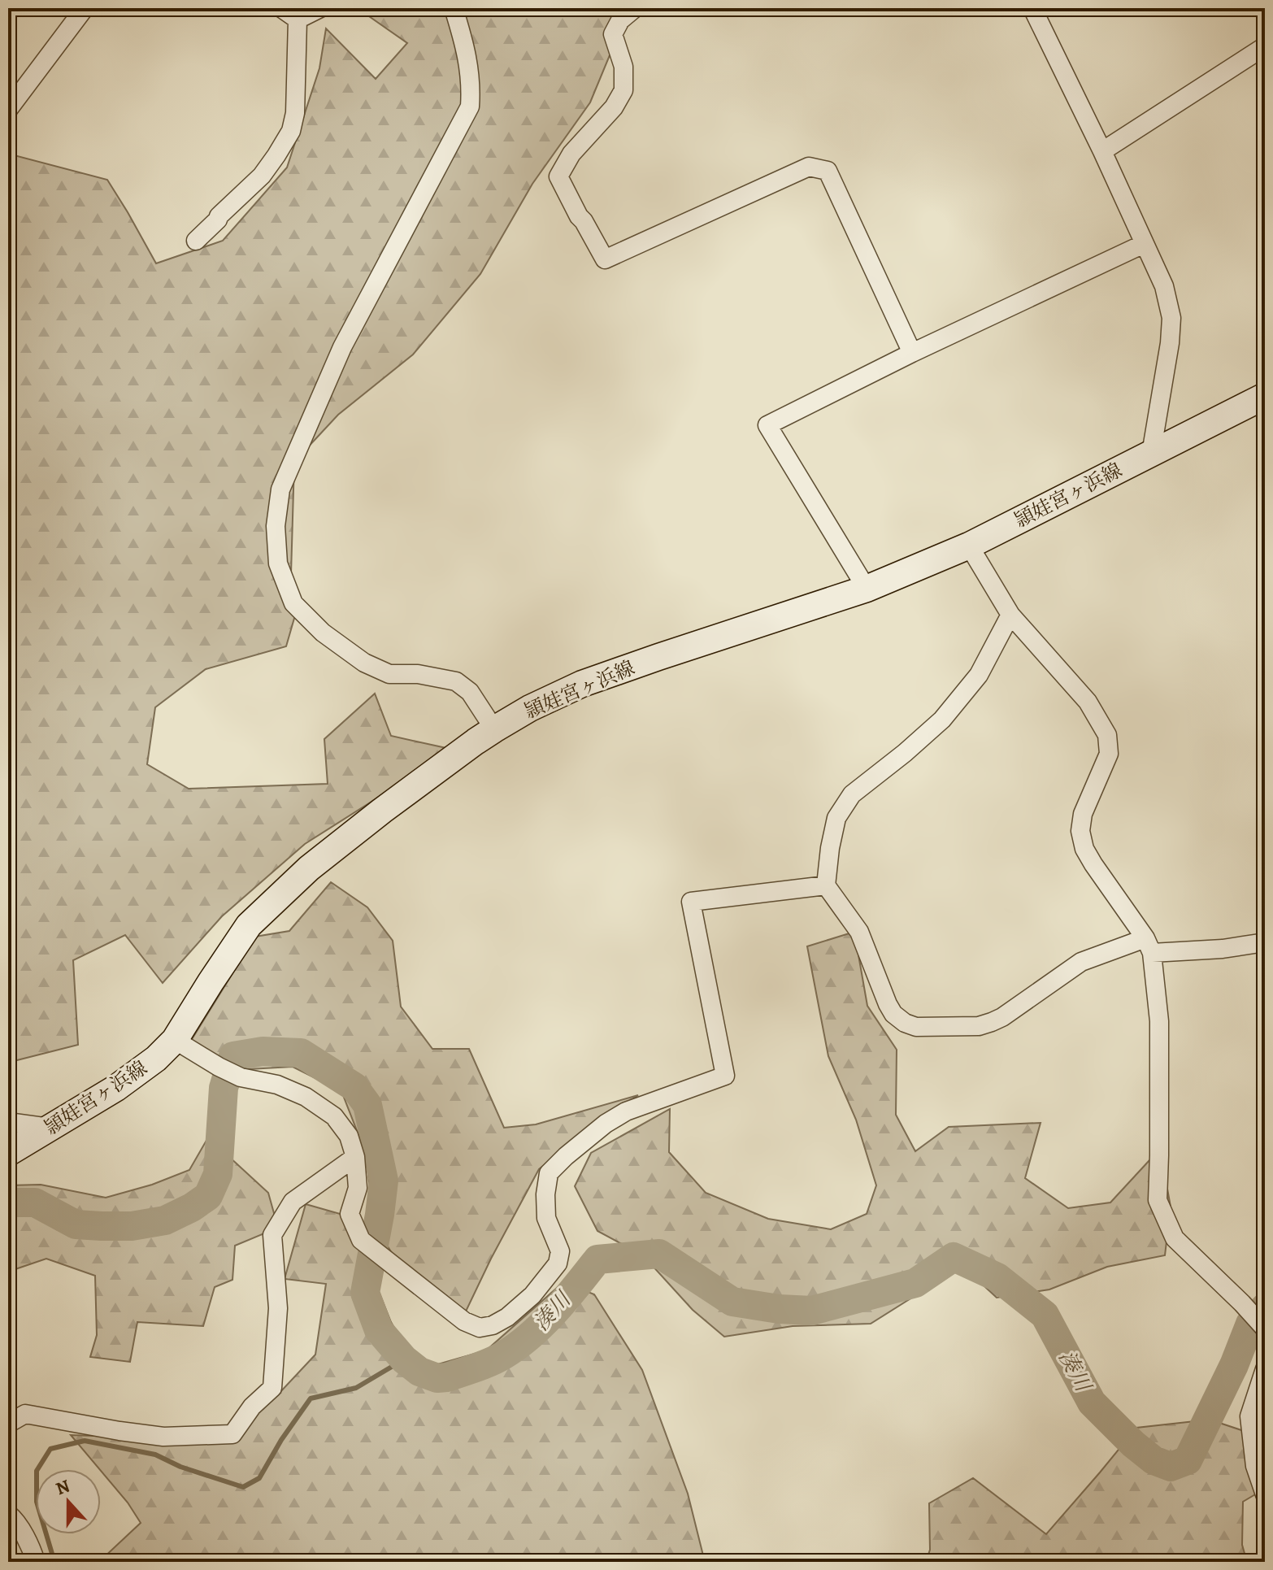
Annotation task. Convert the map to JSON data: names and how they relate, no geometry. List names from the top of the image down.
{
  "streets": {
    "main road": ["頴娃宮ヶ浜線"]
  },
  "water": ["湊川"],
  "north": "top"
}
